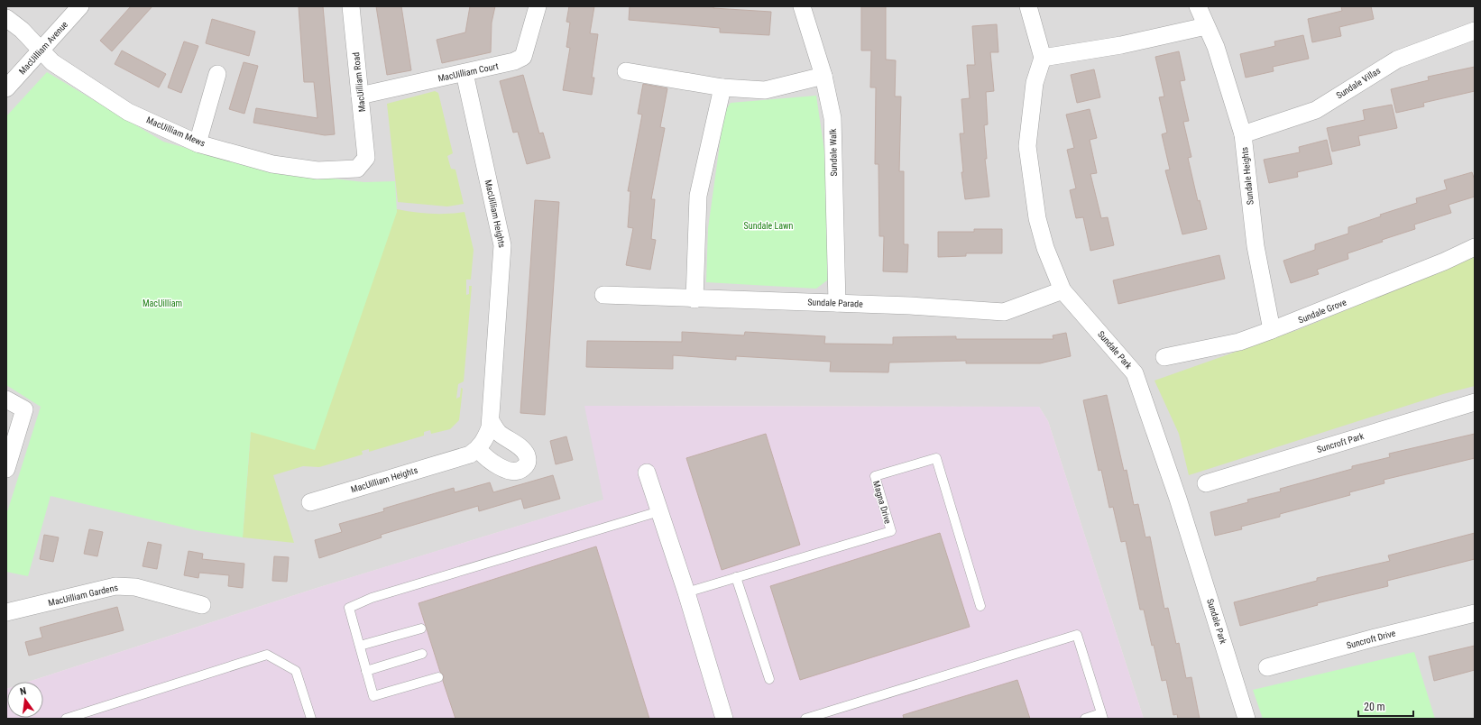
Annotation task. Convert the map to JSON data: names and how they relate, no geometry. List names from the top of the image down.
{
  "streets": {
    "street": [
      "MacUilliam Avenue",
      "MacUilliam Court",
      "MacUilliam Road",
      "Sundale Villas",
      "MacUilliam Mews",
      "Sundale Walk",
      "Sundale Heights",
      "MacUilliam Heights",
      "Sundale Parade",
      "Sundale Grove",
      "Sundale Park",
      "Suncroft Park",
      "MacUilliam Gardens",
      "Suncroft Drive"
    ],
    "lane": ["Magna Drive"]
  },
  "crossings": [
    ["MacUilliam Avenue", "MacUilliam Mews"],
    ["MacUilliam Court", "MacUilliam Road"],
    ["MacUilliam Court", "MacUilliam Heights"],
    ["MacUilliam Road", "MacUilliam Mews"],
    ["Sundale Villas", "Sundale Heights"],
    ["Sundale Walk", "Sundale Parade"],
    ["Sundale Heights", "Sundale Grove"],
    ["Sundale Parade", "Sundale Park"]
  ],
  "parks": ["Sundale Lawn", "MacUilliam"],
  "scale_bar": "20 m",
  "north": "top"
}
